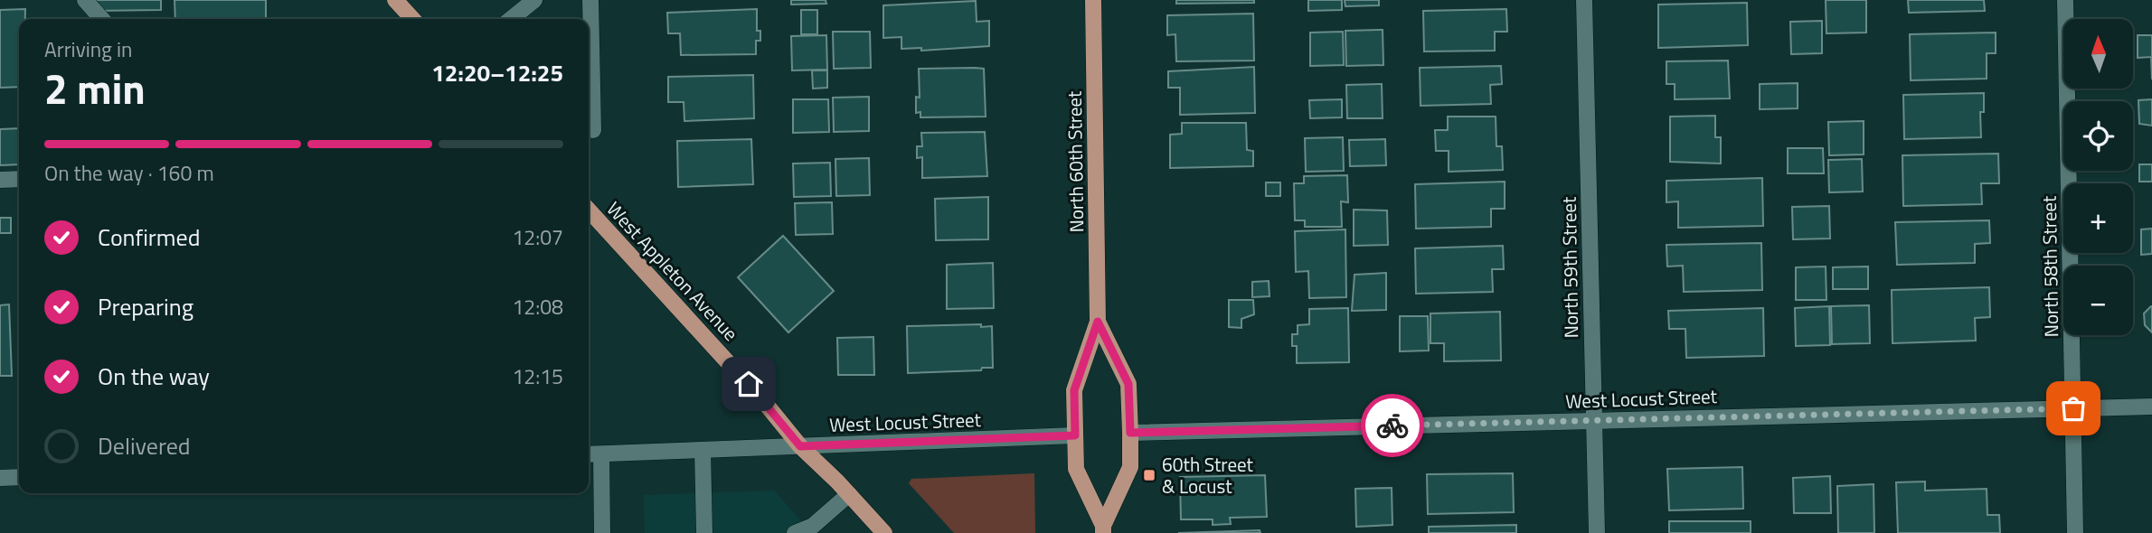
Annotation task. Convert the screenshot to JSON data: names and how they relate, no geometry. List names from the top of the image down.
{
  "streets": {
    "main road": ["North 60th Street", "West Appleton Avenue"],
    "street": ["North 58th Street", "North 59th Street", "West Locust Street"]
  },
  "crossings": [
    ["North 60th Street", "West Locust Street"],
    ["North 58th Street", "West Locust Street"],
    ["North 59th Street", "West Locust Street"],
    ["West Appleton Avenue", "West Locust Street"]
  ],
  "places": {
    "transit": ["60th Street & Locust"]
  },
  "north": "top",
  "page": {
    "map_buttons": ["+", "−"],
    "heading": ["2 min", "Arriving in", "12:20–12:25"],
    "bar": "On the way · 160 m",
    "list": [
      ["Confirmed", "12:07"],
      ["Preparing", "12:08"],
      ["On the way", "12:15"],
      "Delivered"
    ]
  }
}
